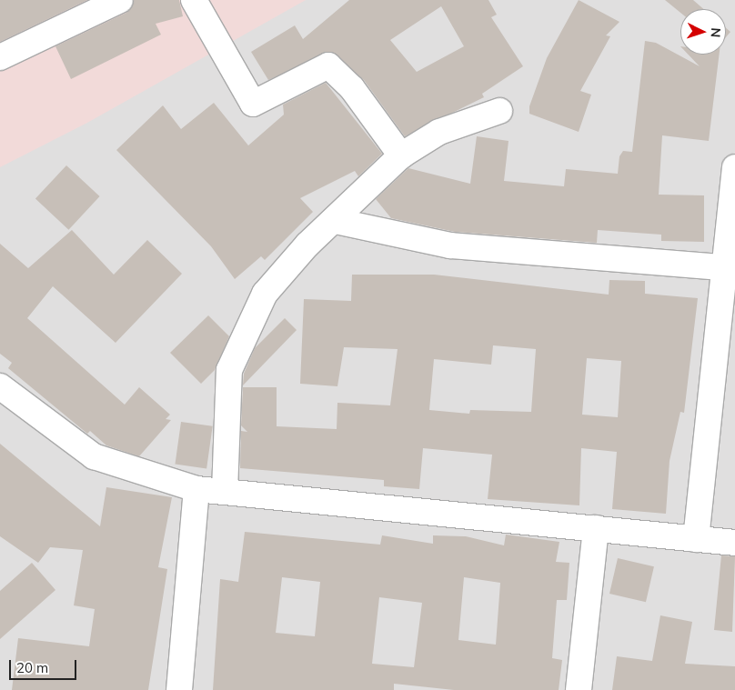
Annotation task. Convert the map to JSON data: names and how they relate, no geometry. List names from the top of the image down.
{
  "scale_bar": "20 m",
  "north": "right"
}
